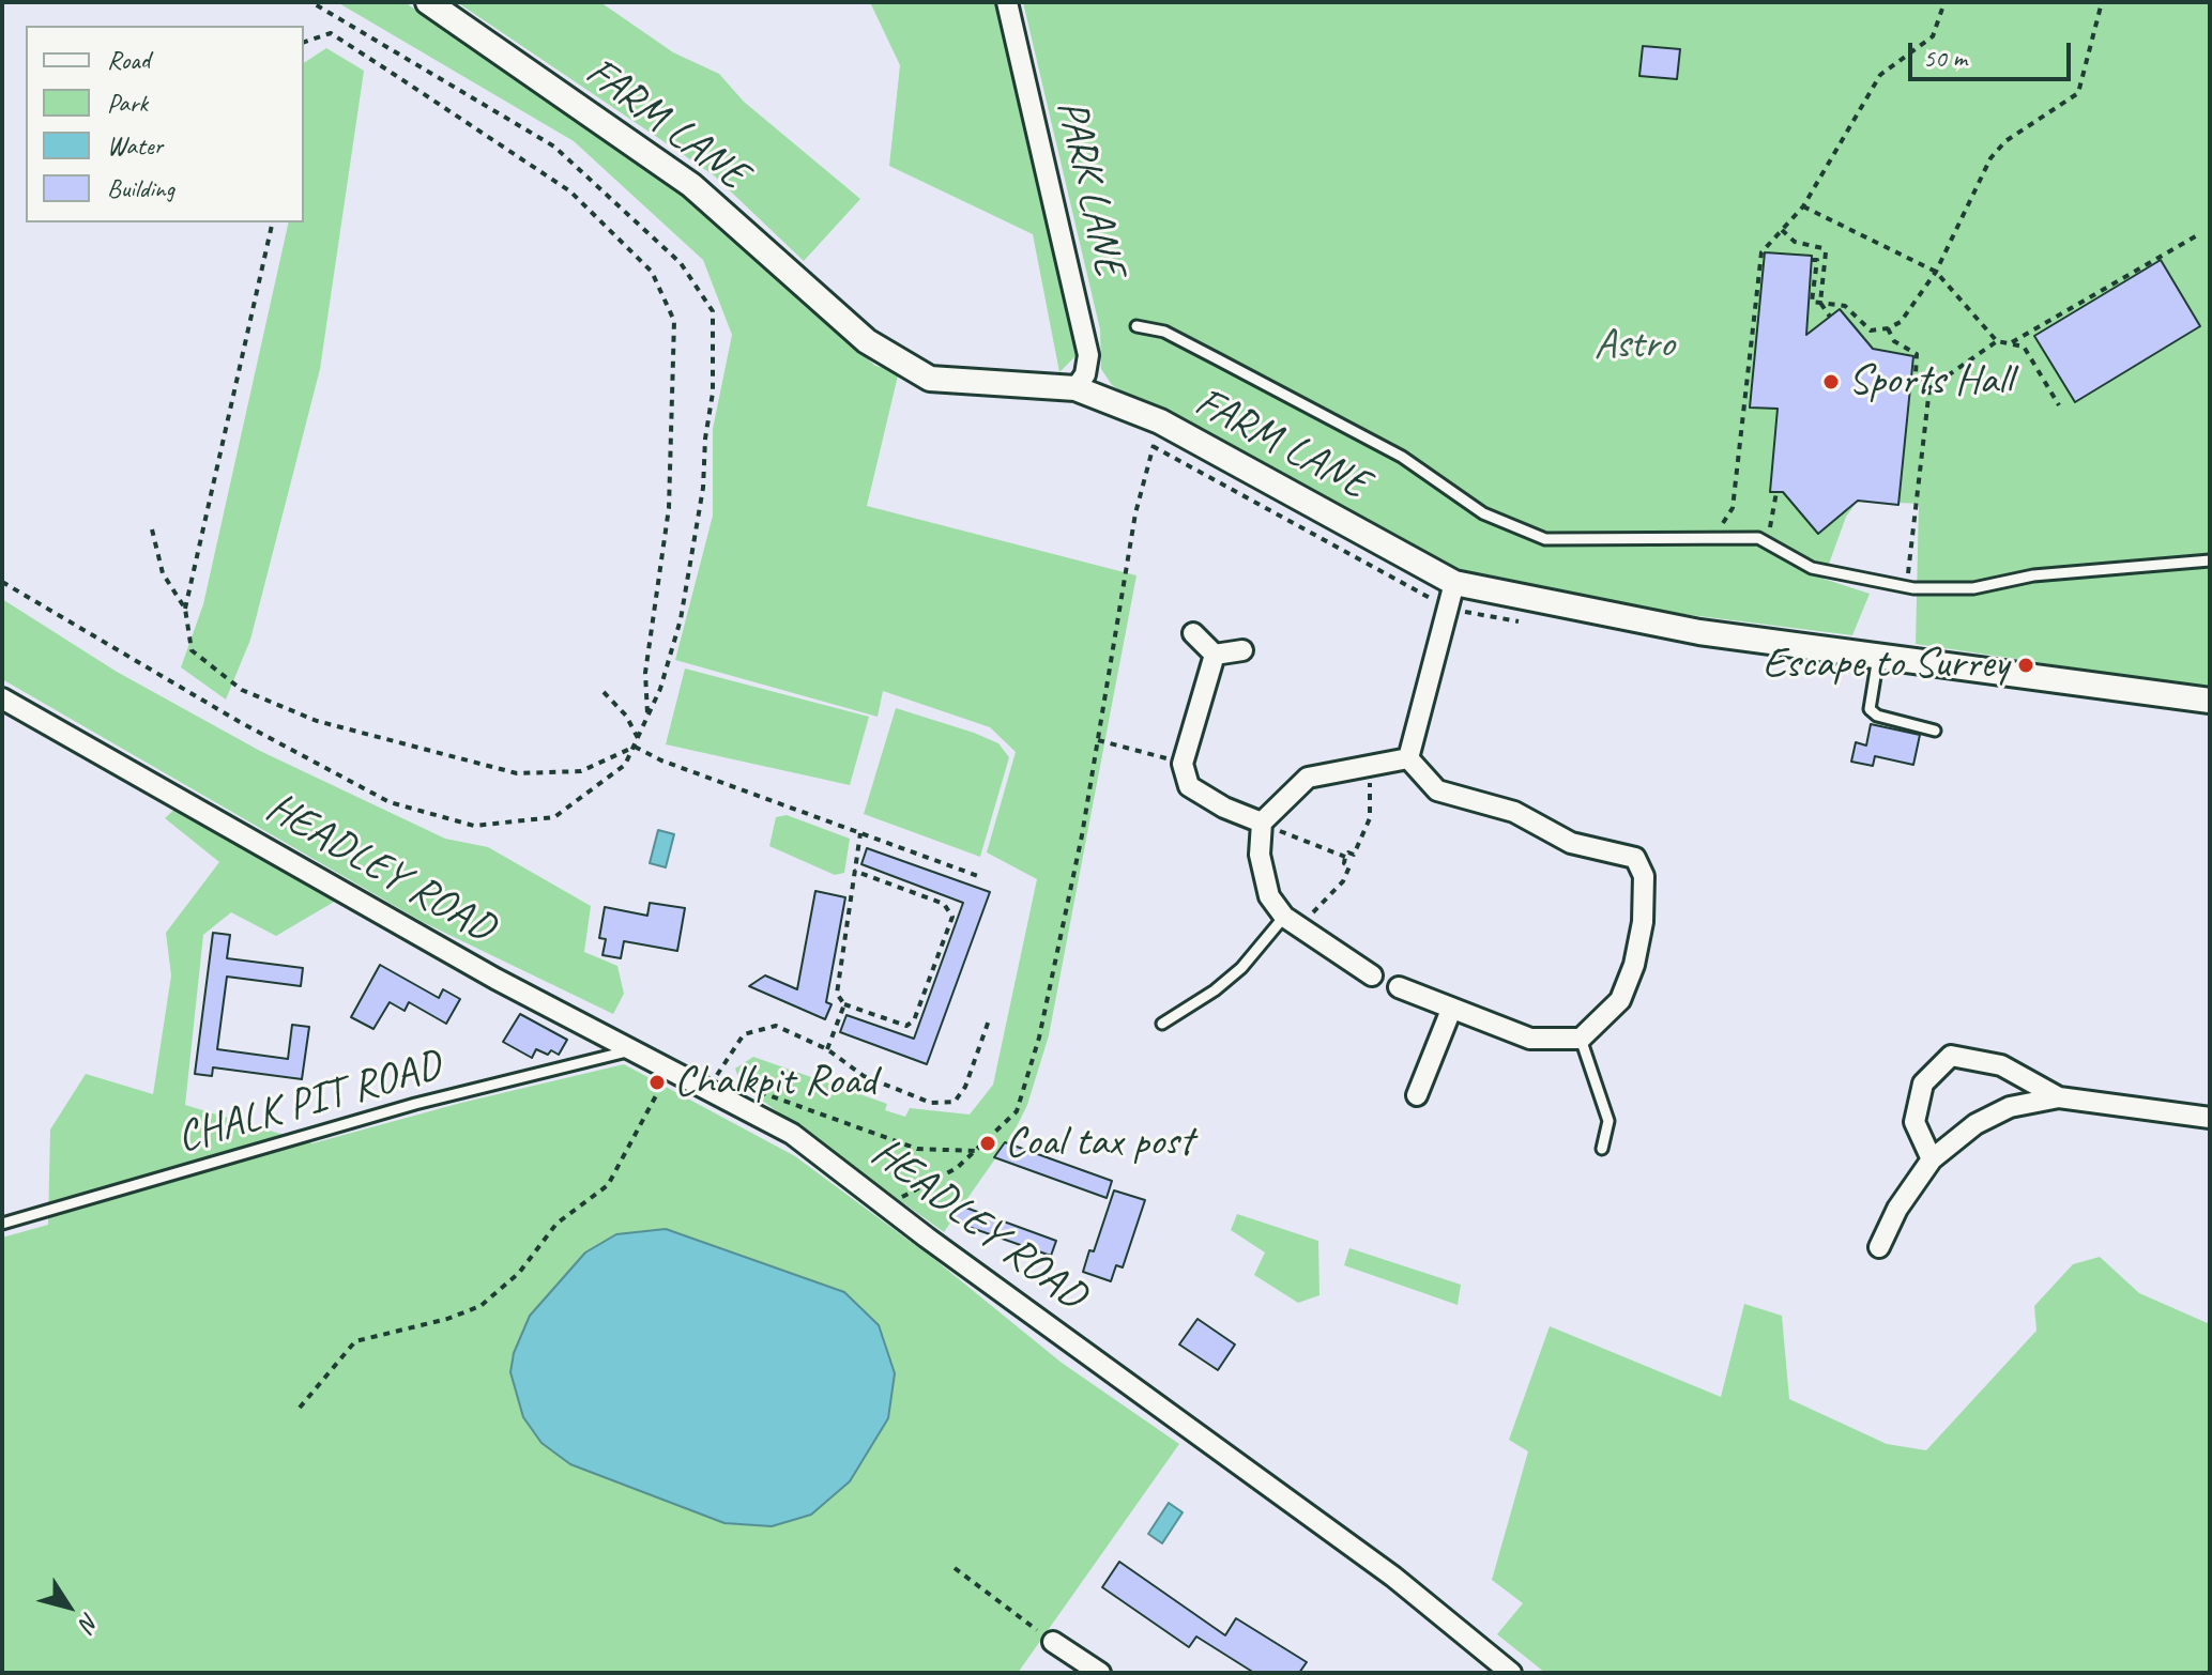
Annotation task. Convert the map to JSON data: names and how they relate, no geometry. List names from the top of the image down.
{
  "streets": {
    "street": ["FARM LANE", "PARK LANE", "HEADLEY ROAD"],
    "lane": ["CHALK PIT ROAD"]
  },
  "crossings": [
    ["FARM LANE", "PARK LANE"],
    ["HEADLEY ROAD", "CHALK PIT ROAD"]
  ],
  "parks": ["Astro"],
  "places": [
    "Sports Hall",
    "Escape to Surrey",
    "Chalkpit Road",
    "Coal tax post"
  ],
  "legend": [
    "Road",
    "Park",
    "Water",
    "Building"
  ],
  "scale_bar": "50 m",
  "north": "bottom right"
}
